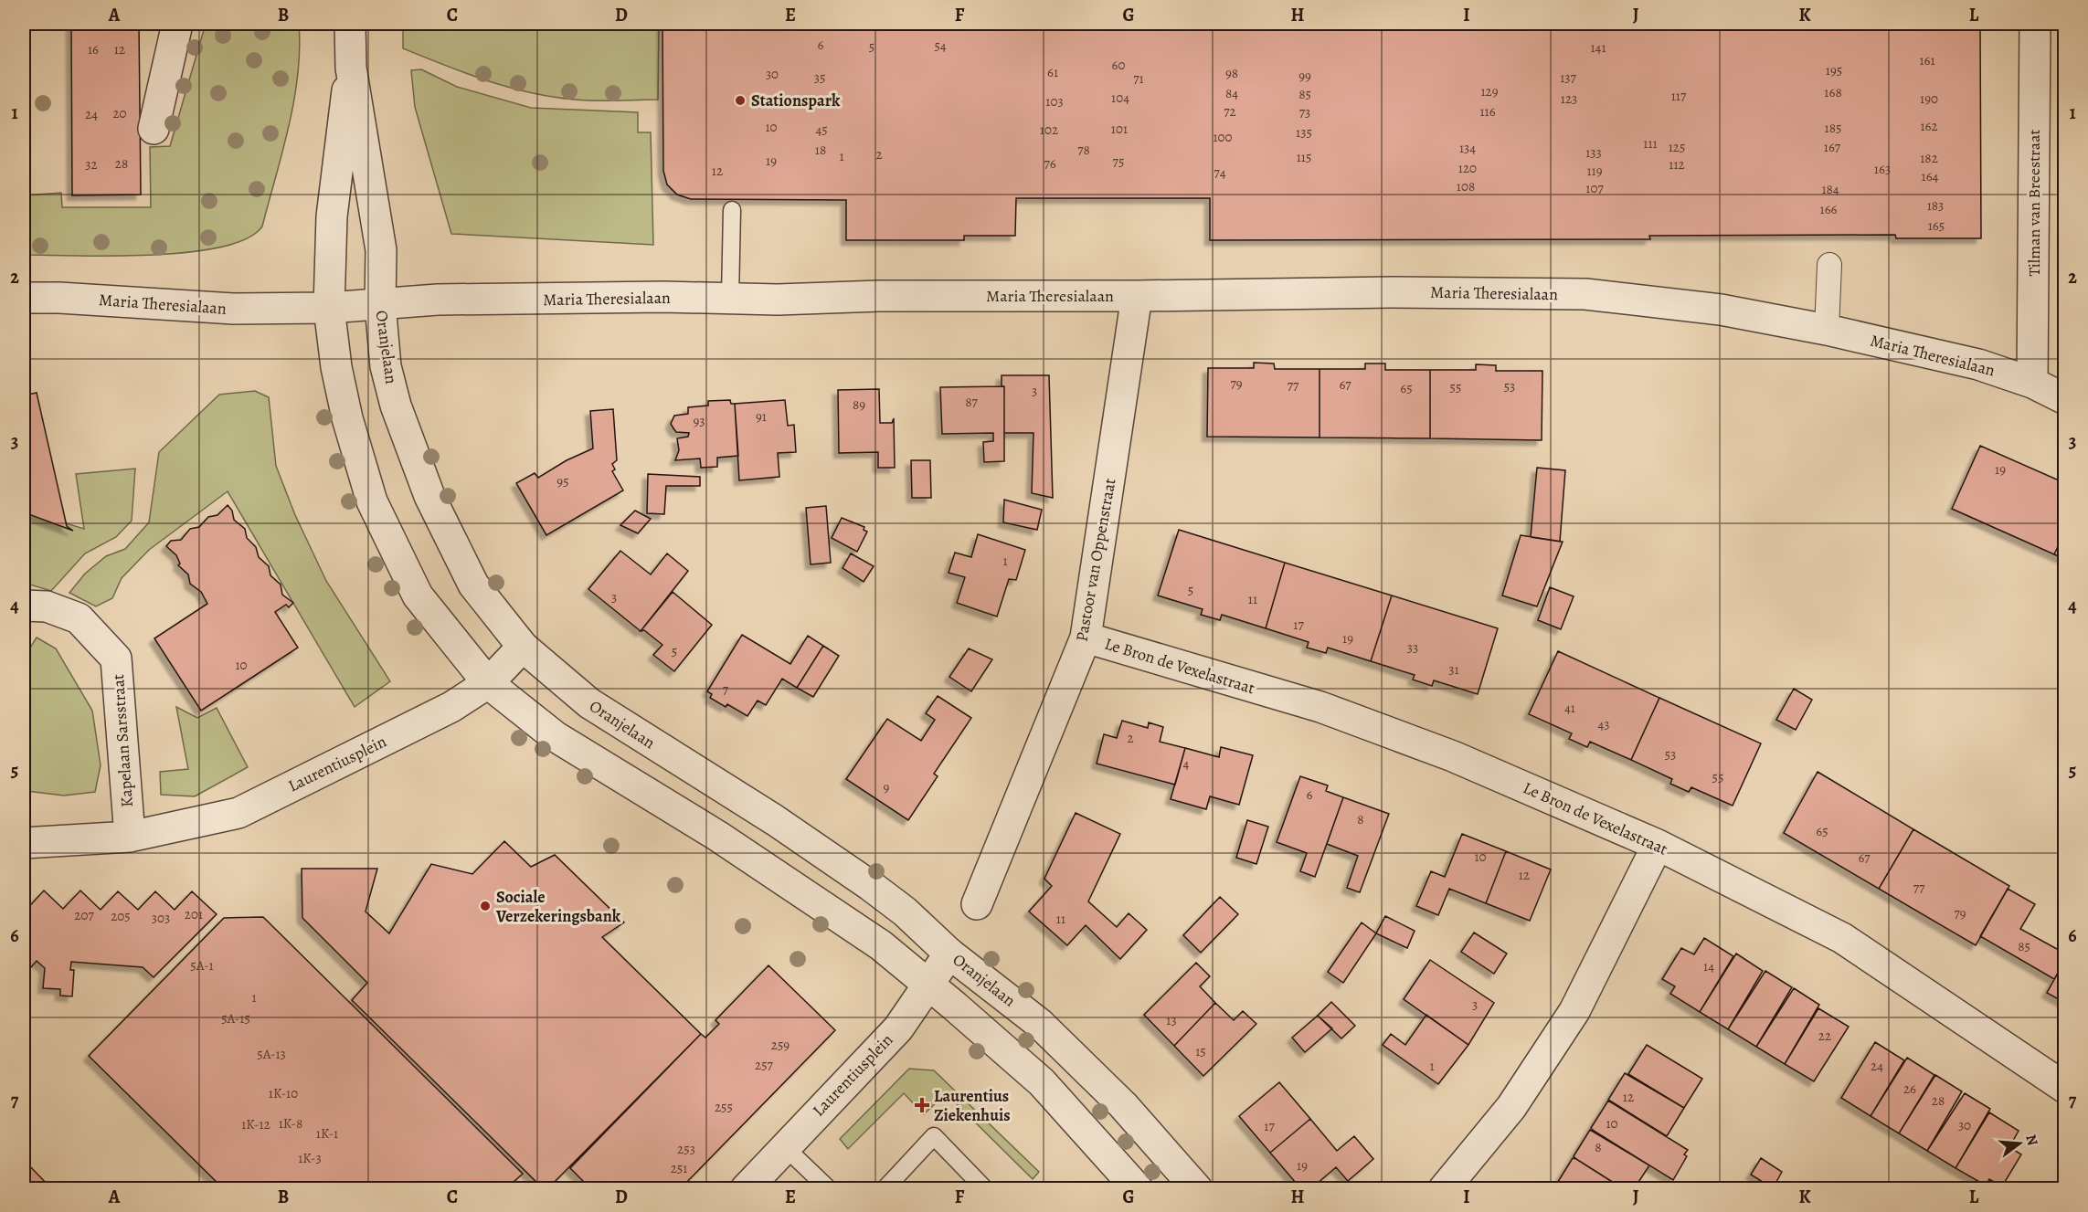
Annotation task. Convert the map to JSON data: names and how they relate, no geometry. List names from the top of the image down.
{
  "streets": {
    "street": [
      "Tilman van Breestraat",
      "Maria Theresialaan",
      "Oranjelaan",
      "Pastoor van Oppenstraat",
      "Le Bron de Vexelastraat",
      "Kapelaan Sarsstraat",
      "Laurentiusplein"
    ]
  },
  "crossings": [
    ["Tilman van Breestraat", "Maria Theresialaan"],
    ["Maria Theresialaan", "Oranjelaan"],
    ["Maria Theresialaan", "Pastoor van Oppenstraat"],
    ["Oranjelaan", "Laurentiusplein"],
    ["Pastoor van Oppenstraat", "Le Bron de Vexelastraat"],
    ["Kapelaan Sarsstraat", "Laurentiusplein"]
  ],
  "places": {
    "other": ["Stationspark", "Sociale Verzekeringsbank"],
    "health": ["Laurentius Ziekenhuis"]
  },
  "house_numbers": [
    "6",
    "54",
    "5",
    "141",
    "16",
    "12",
    "161",
    "60",
    "195",
    "61",
    "98",
    "30",
    "99",
    "35",
    "137",
    "71",
    "129",
    "168",
    "84",
    "85",
    "117",
    "104",
    "123",
    "190",
    "103",
    "72",
    "116",
    "73",
    "20",
    "24",
    "162",
    "10",
    "185",
    "101",
    "45",
    "102",
    "135",
    "100",
    "111",
    "125",
    "167",
    "134",
    "18",
    "78",
    "133",
    "2",
    "1",
    "115",
    "182",
    "19",
    "75",
    "28",
    "76",
    "32",
    "112",
    "120",
    "163",
    "12",
    "119",
    "74",
    "164",
    "108",
    "107",
    "184",
    "183",
    "166",
    "165",
    "79",
    "67",
    "77",
    "53",
    "55",
    "65",
    "3",
    "87",
    "89",
    "91",
    "93",
    "19",
    "95",
    "1",
    "5",
    "3",
    "11",
    "17",
    "19",
    "33",
    "5",
    "10",
    "31",
    "7",
    "41",
    "43",
    "2",
    "53",
    "4",
    "55",
    "9",
    "6",
    "8",
    "65",
    "10",
    "67",
    "12",
    "77",
    "79",
    "201",
    "207",
    "205",
    "303",
    "11",
    "85",
    "5A-1",
    "14",
    "1",
    "3",
    "5A-15",
    "13",
    "22",
    "259",
    "15",
    "5A-13",
    "257",
    "1",
    "24",
    "26",
    "1K-10",
    "12",
    "28",
    "255",
    "1K-8",
    "10",
    "1K-12",
    "30",
    "17",
    "1K-1",
    "8",
    "253",
    "1K-3",
    "19",
    "251"
  ],
  "north": "right",
  "grid": {
    "columns": [
      "A",
      "B",
      "C",
      "D",
      "E",
      "F",
      "G",
      "H",
      "I",
      "J",
      "K",
      "L"
    ],
    "rows": [
      "1",
      "2",
      "3",
      "4",
      "5",
      "6",
      "7"
    ]
  }
}
